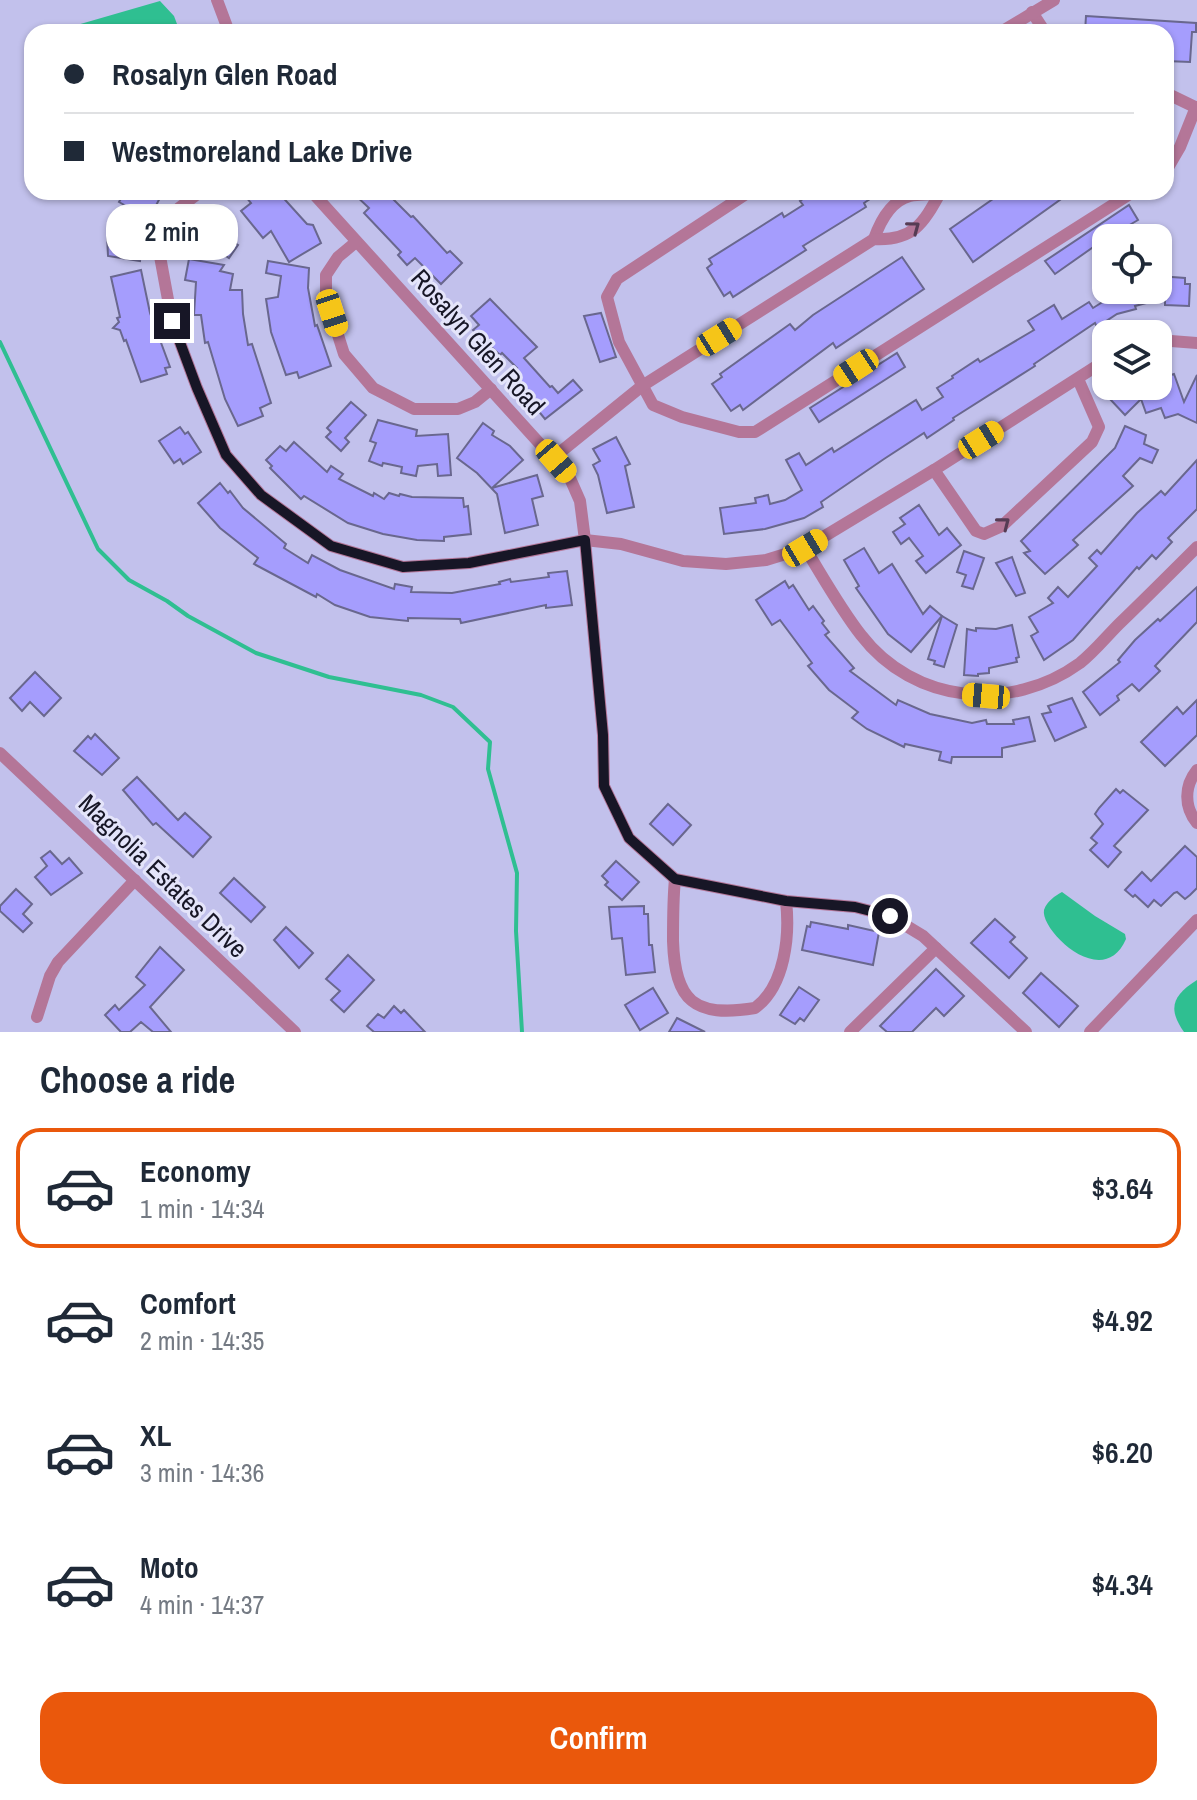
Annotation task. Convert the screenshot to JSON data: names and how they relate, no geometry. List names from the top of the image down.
{
  "streets": {
    "street": ["Rosalyn Glen Road", "Magnolia Estates Drive"]
  },
  "page": {
    "banner": ["Rosalyn Glen Road", "Westmoreland Lake Drive"],
    "bubble": "2 min",
    "heading": "Choose a ride",
    "list": [
      {
        "name": "Economy",
        "note": "1 min · 14:34",
        "value": "$3.64"
      },
      {
        "name": "Comfort",
        "note": "2 min · 14:35",
        "value": "$4.92"
      },
      {
        "name": "XL",
        "note": "3 min · 14:36",
        "value": "$6.20"
      },
      {
        "name": "Moto",
        "note": "4 min · 14:37",
        "value": "$4.34"
      }
    ],
    "buttons": "Confirm"
  }
}
